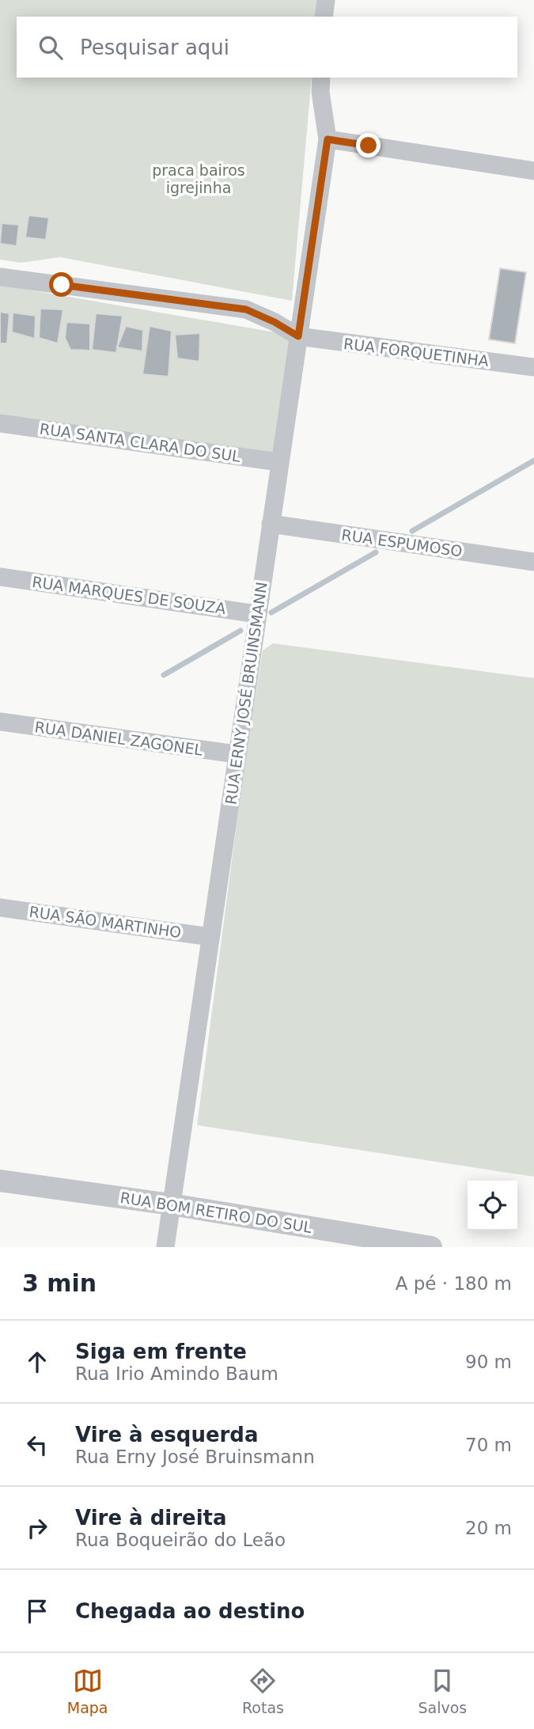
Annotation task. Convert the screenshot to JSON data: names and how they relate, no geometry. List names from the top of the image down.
{
  "streets": {
    "street": [
      "RUA FORQUETINHA",
      "RUA SANTA CLARA DO SUL",
      "RUA ESPUMOSO",
      "RUA MARQUES DE SOUZA",
      "RUA ERNY JOSÉ BRUINSMANN",
      "RUA DANIEL ZAGONEL",
      "RUA SÃO MARTINHO",
      "RUA BOM RETIRO DO SUL"
    ]
  },
  "crossings": [
    ["RUA FORQUETINHA", "RUA ERNY JOSÉ BRUINSMANN"],
    ["RUA SANTA CLARA DO SUL", "RUA ERNY JOSÉ BRUINSMANN"],
    ["RUA ESPUMOSO", "RUA ERNY JOSÉ BRUINSMANN"],
    ["RUA MARQUES DE SOUZA", "RUA ERNY JOSÉ BRUINSMANN"],
    ["RUA ERNY JOSÉ BRUINSMANN", "RUA DANIEL ZAGONEL"],
    ["RUA ERNY JOSÉ BRUINSMANN", "RUA SÃO MARTINHO"],
    ["RUA ERNY JOSÉ BRUINSMANN", "RUA BOM RETIRO DO SUL"]
  ],
  "parks": ["praca bairos igrejinha"],
  "page": {
    "search": "Pesquisar aqui",
    "heading": ["3 min", "A pé · 180 m"],
    "list": [
      ["Siga em frente", "Rua Irio Amindo Baum", "90 m"],
      ["Vire à esquerda", "Rua Erny José Bruinsmann", "70 m"],
      ["Vire à direita", "Rua Boqueirão do Leão", "20 m"],
      "Chegada ao destino"
    ],
    "nav": ["Mapa", "Rotas", "Salvos"]
  }
}
